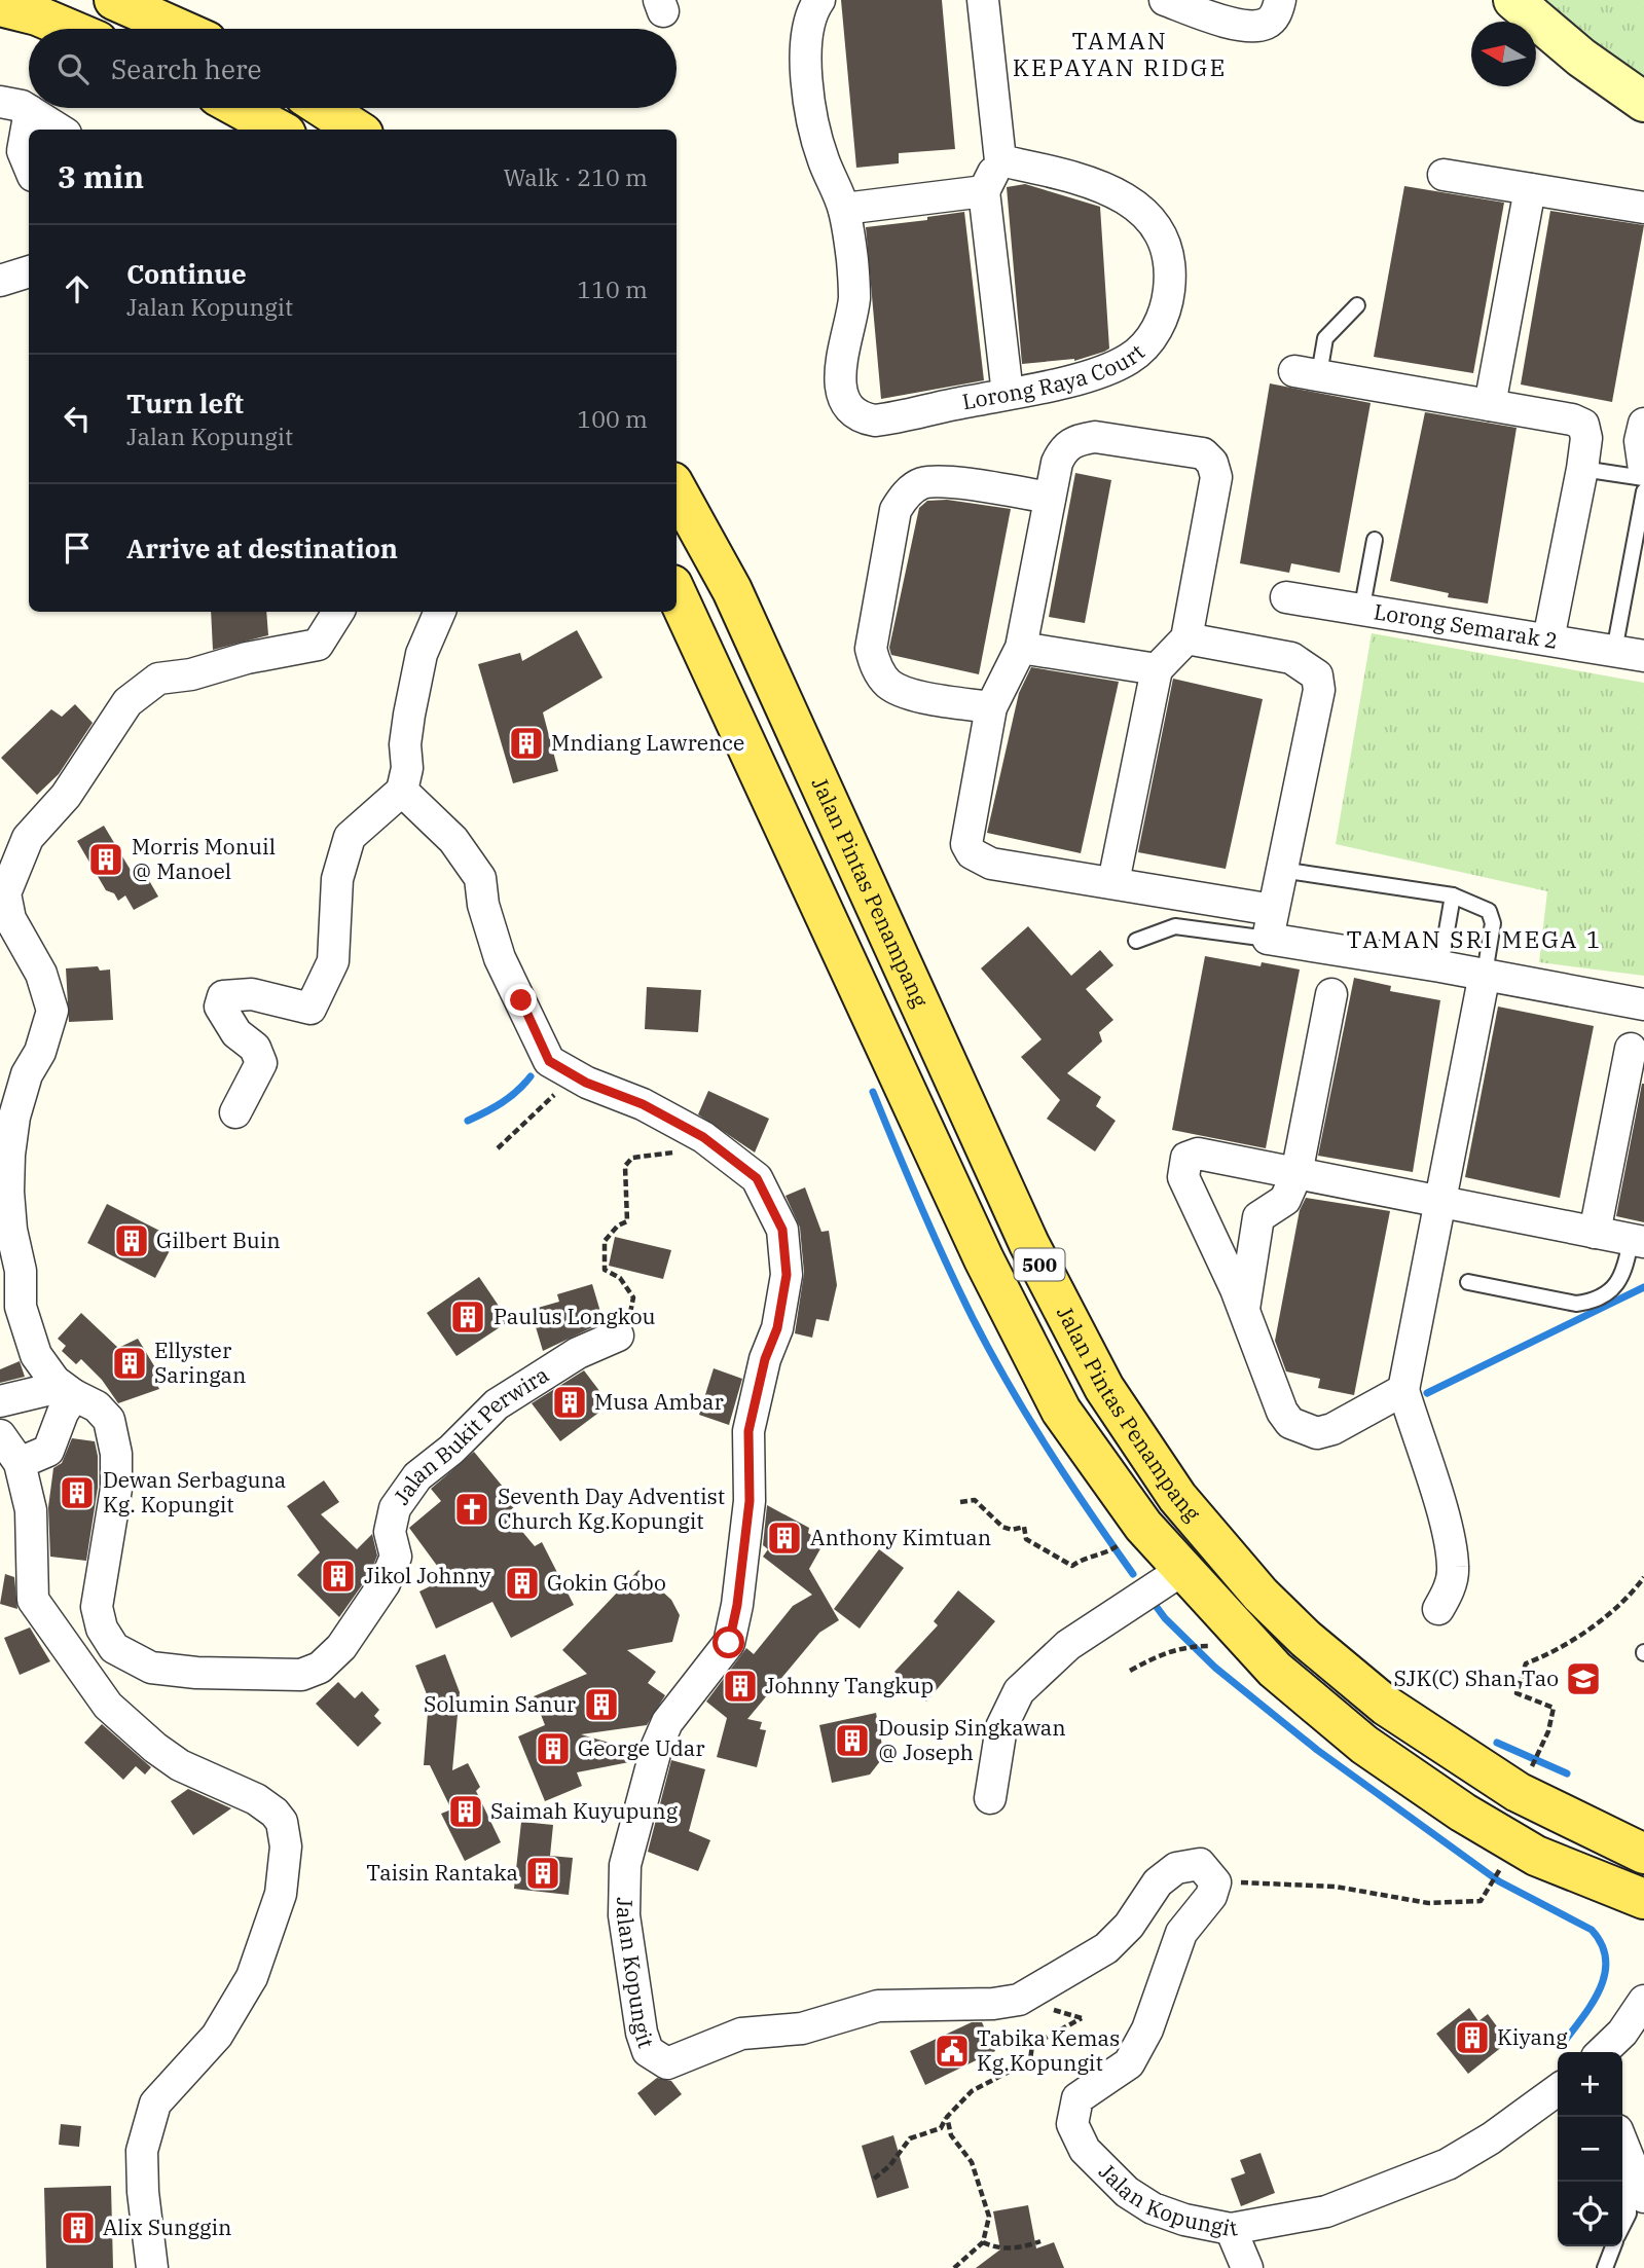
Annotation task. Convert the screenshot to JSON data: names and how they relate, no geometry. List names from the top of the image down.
{
  "streets": {
    "main road": ["Jalan Pintas Penampang", "500"],
    "street": [
      "Lorong Raya Court",
      "Lorong Semarak 2",
      "Jalan Bukit Perwira",
      "Jalan Kopungit"
    ]
  },
  "districts": ["TAMAN KEPAYAN RIDGE", "TAMAN SRI MEGA 1"],
  "places": {
    "building": [
      "Mndiang Lawrence",
      "Morris Monuil @ Manoel",
      "Gilbert Buin",
      "Paulus Longkou",
      "Ellyster Saringan",
      "Musa Ambar",
      "Dewan Serbaguna Kg. Kopungit",
      "Anthony Kimtuan",
      "Jikol Johnny",
      "Gokin Gobo",
      "Johnny Tangkup",
      "Solumin Sanur",
      "Dousip Singkawan @ Joseph",
      "George Udar",
      "Saimah Kuyupung",
      "Taisin Rantaka",
      "Kiyang",
      "Alix Sunggin"
    ],
    "church": ["Seventh Day Adventist Church Kg.Kopungit"],
    "school or university": ["SJK(C) Shan Tao"],
    "public building": ["Tabika Kemas Kg.Kopungit"]
  },
  "north": "left",
  "page": {
    "search": "Search here",
    "heading": ["3 min", "Walk · 210 m"],
    "list": [
      ["Continue", "Jalan Kopungit", "110 m"],
      ["Turn left", "Jalan Kopungit", "100 m"],
      "Arrive at destination"
    ],
    "map_buttons": ["+", "−"]
  }
}
